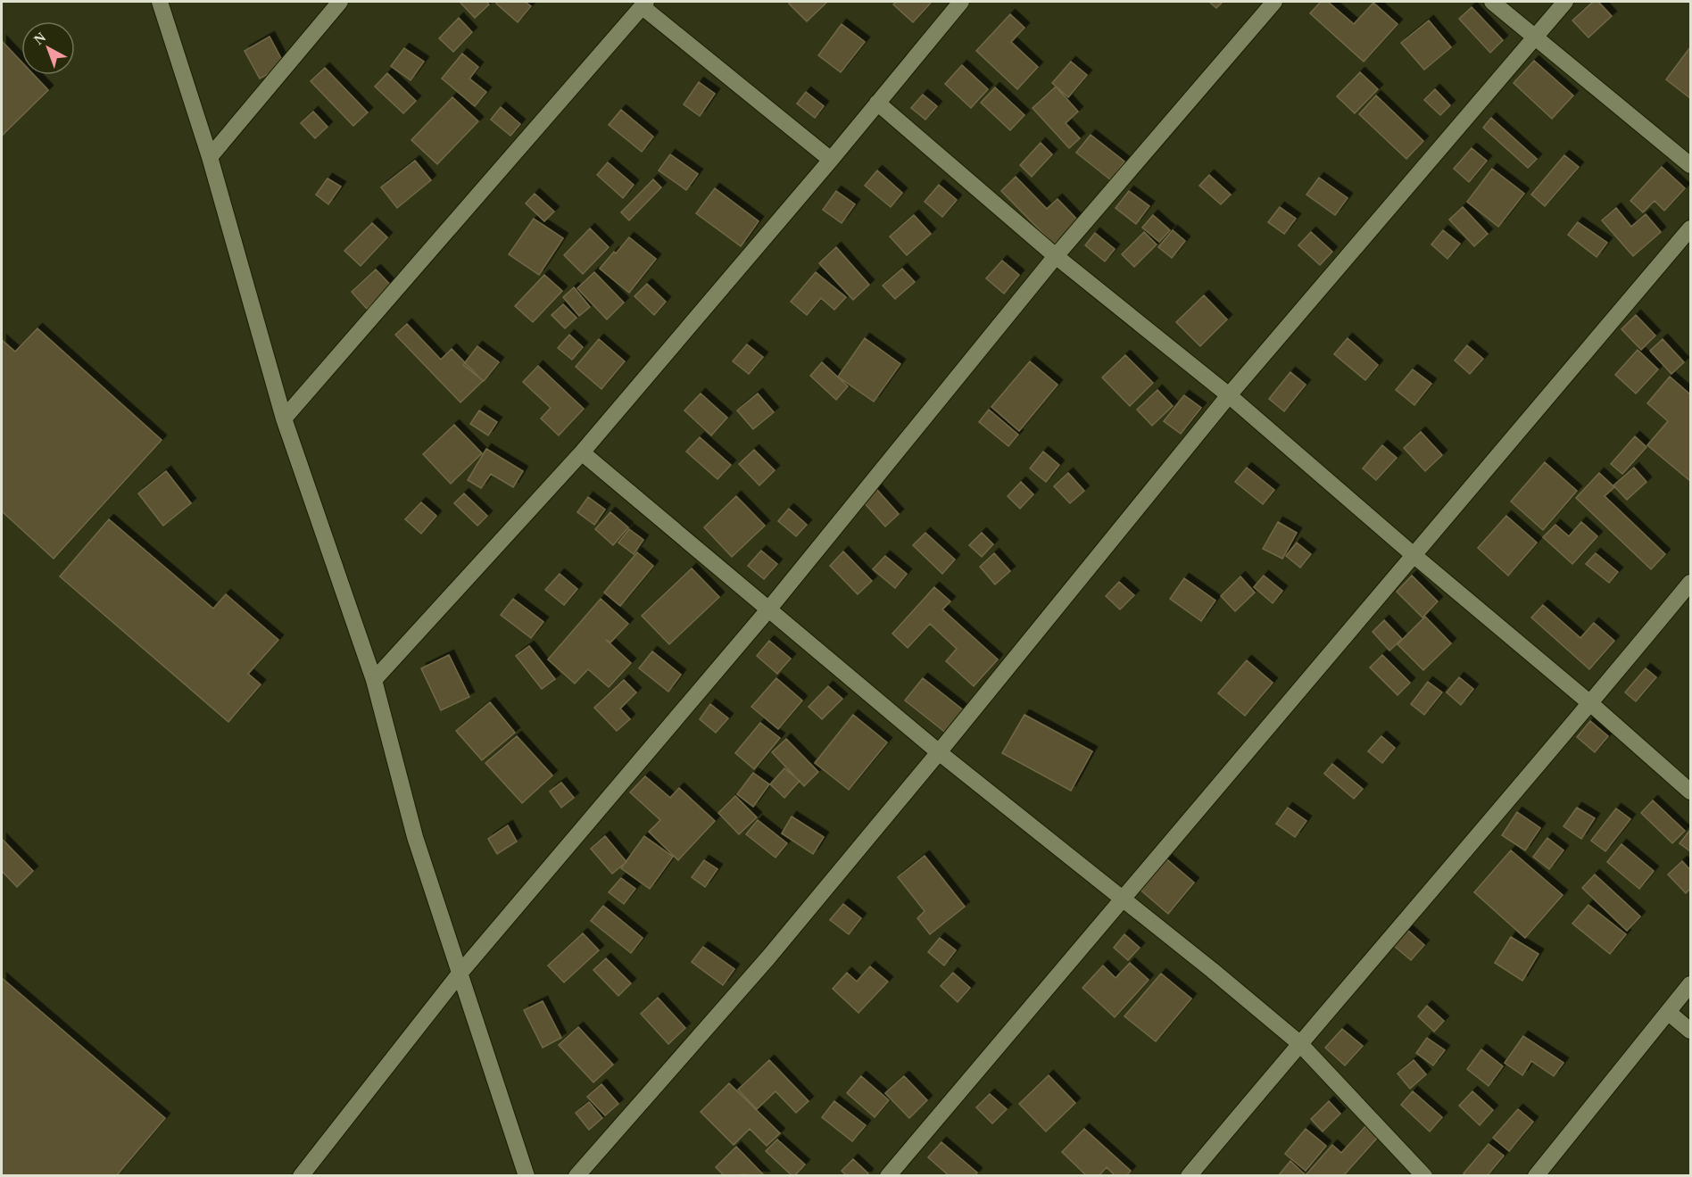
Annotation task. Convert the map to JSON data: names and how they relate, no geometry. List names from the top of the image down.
{
  "north": "top left"
}
